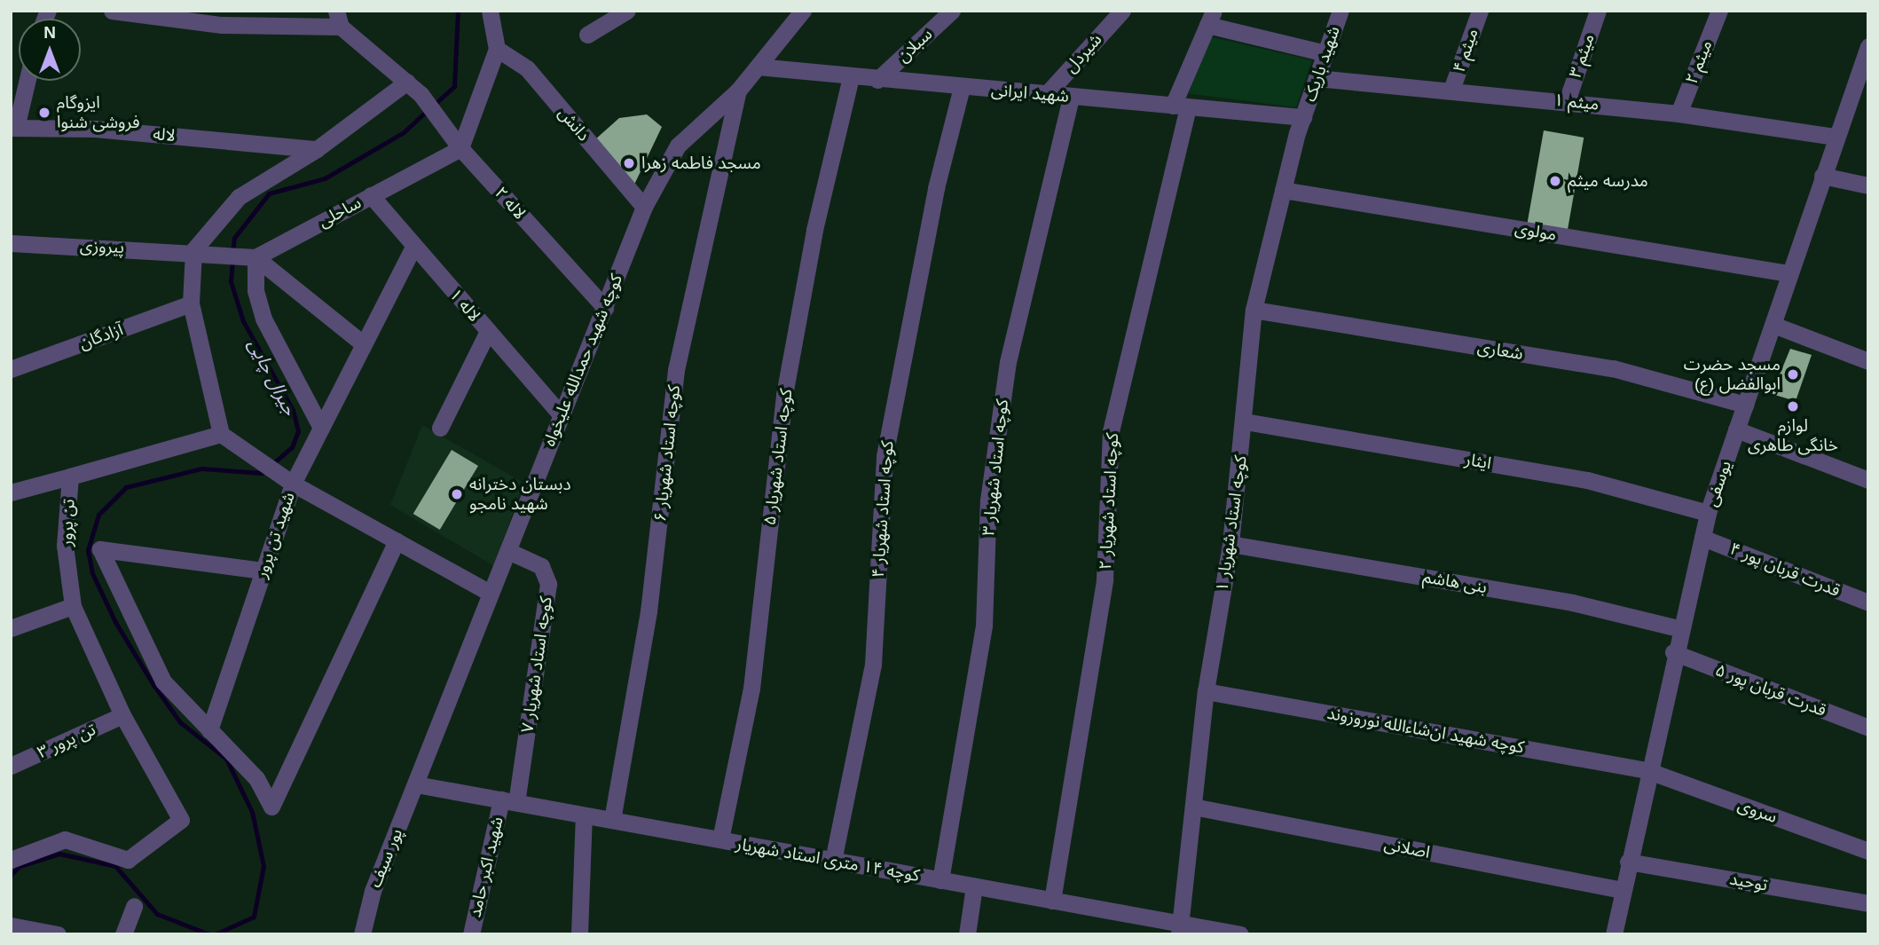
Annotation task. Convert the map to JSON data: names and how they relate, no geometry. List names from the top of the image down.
{
  "streets": {
    "street": [
      "سبلان",
      "میثم ۴",
      "شیردل",
      "میثم ۳",
      "میثم ۲",
      "شهید باریک",
      "شهید ایرانی",
      "میثم ۱",
      "دانش",
      "لاله",
      "لاله ۲",
      "ساحلی",
      "مولوی",
      "پیروزی",
      "لاله ۱",
      "آزادگان",
      "شعاری",
      "کوچه شهید حمدالله علیخواه",
      "کوچه استاد شهریار ۶",
      "کوچه استاد شهریار ۵",
      "ایثار",
      "کوچه استاد شهریار ۳",
      "یوسفی",
      "کوچه استاد شهریار ۲",
      "کوچه استاد شهریار ۴",
      "تن پرور",
      "کوچه استاد شهریار ۱",
      "شهید تن پرور",
      "قدرت قربان پور ۴",
      "بنی هاشم",
      "کوچه استاد شهریار ۷",
      "قدرت قربان پور ۵",
      "کوچه شهید ان‌شاءالله نوروزوند",
      "تن پرور ۳",
      "سروی",
      "اصلانی",
      "پور سیف",
      "کوچه ۱۴ متری استاد شهریار",
      "شهید اکبر حامد",
      "توحید"
    ]
  },
  "crossings": [
    ["سبلان", "شهید ایرانی"],
    ["میثم ۴", "میثم ۱"],
    ["شیردل", "شهید ایرانی"],
    ["میثم ۳", "میثم ۱"],
    ["میثم ۲", "میثم ۱"],
    ["شهید باریک", "شهید ایرانی"],
    ["شهید باریک", "میثم ۱"],
    ["شهید باریک", "کوچه استاد شهریار ۱"],
    ["شهید ایرانی", "کوچه شهید حمدالله علیخواه"],
    ["شهید ایرانی", "کوچه استاد شهریار ۵"],
    ["شهید ایرانی", "کوچه استاد شهریار ۳"],
    ["شهید ایرانی", "کوچه استاد شهریار ۲"],
    ["شهید ایرانی", "کوچه استاد شهریار ۴"],
    ["شهید ایرانی", "کوچه استاد شهریار ۱"],
    ["میثم ۱", "یوسفی"],
    ["دانش", "کوچه شهید حمدالله علیخواه"],
    ["لاله ۲", "ساحلی"],
    ["لاله ۲", "کوچه شهید حمدالله علیخواه"],
    ["ساحلی", "پیروزی"],
    ["ساحلی", "لاله ۱"],
    ["مولوی", "یوسفی"],
    ["مولوی", "کوچه استاد شهریار ۱"],
    ["لاله ۱", "کوچه شهید حمدالله علیخواه"],
    ["شعاری", "یوسفی"],
    ["شعاری", "کوچه استاد شهریار ۱"],
    ["کوچه شهید حمدالله علیخواه", "کوچه استاد شهریار ۶"],
    ["کوچه شهید حمدالله علیخواه", "شهید تن پرور"],
    ["کوچه شهید حمدالله علیخواه", "کوچه استاد شهریار ۷"],
    ["کوچه شهید حمدالله علیخواه", "پور سیف"],
    ["کوچه شهید حمدالله علیخواه", "کوچه ۱۴ متری استاد شهریار"],
    ["کوچه استاد شهریار ۶", "کوچه ۱۴ متری استاد شهریار"],
    ["کوچه استاد شهریار ۵", "کوچه ۱۴ متری استاد شهریار"],
    ["ایثار", "یوسفی"],
    ["ایثار", "کوچه استاد شهریار ۱"],
    ["کوچه استاد شهریار ۳", "کوچه ۱۴ متری استاد شهریار"],
    ["یوسفی", "قدرت قربان پور ۴"],
    ["یوسفی", "بنی هاشم"],
    ["یوسفی", "قدرت قربان پور ۵"],
    ["یوسفی", "کوچه شهید ان‌شاءالله نوروزوند"],
    ["یوسفی", "سروی"],
    ["یوسفی", "اصلانی"],
    ["یوسفی", "توحید"],
    ["کوچه استاد شهریار ۲", "کوچه ۱۴ متری استاد شهریار"],
    ["کوچه استاد شهریار ۴", "کوچه ۱۴ متری استاد شهریار"],
    ["تن پرور", "تن پرور ۳"],
    ["کوچه استاد شهریار ۱", "بنی هاشم"],
    ["کوچه استاد شهریار ۱", "کوچه شهید ان‌شاءالله نوروزوند"],
    ["کوچه استاد شهریار ۱", "اصلانی"],
    ["کوچه استاد شهریار ۱", "کوچه ۱۴ متری استاد شهریار"],
    ["کوچه استاد شهریار ۷", "کوچه ۱۴ متری استاد شهریار"],
    ["کوچه استاد شهریار ۷", "شهید اکبر حامد"],
    ["کوچه شهید ان‌شاءالله نوروزوند", "سروی"],
    ["پور سیف", "کوچه ۱۴ متری استاد شهریار"],
    ["کوچه ۱۴ متری استاد شهریار", "شهید اکبر حامد"]
  ],
  "water": ["جیرال چایی"],
  "places": [
    "ایزوگام فروشی شنوا",
    "مسجد فاطمه زهرا",
    "مدرسه میثم",
    "مسجد حضرت ابوالفضل (ع)",
    "لوازم خانگی طاهری",
    "دبستان دخترانه شهید نامجو"
  ],
  "north": "top"
}
